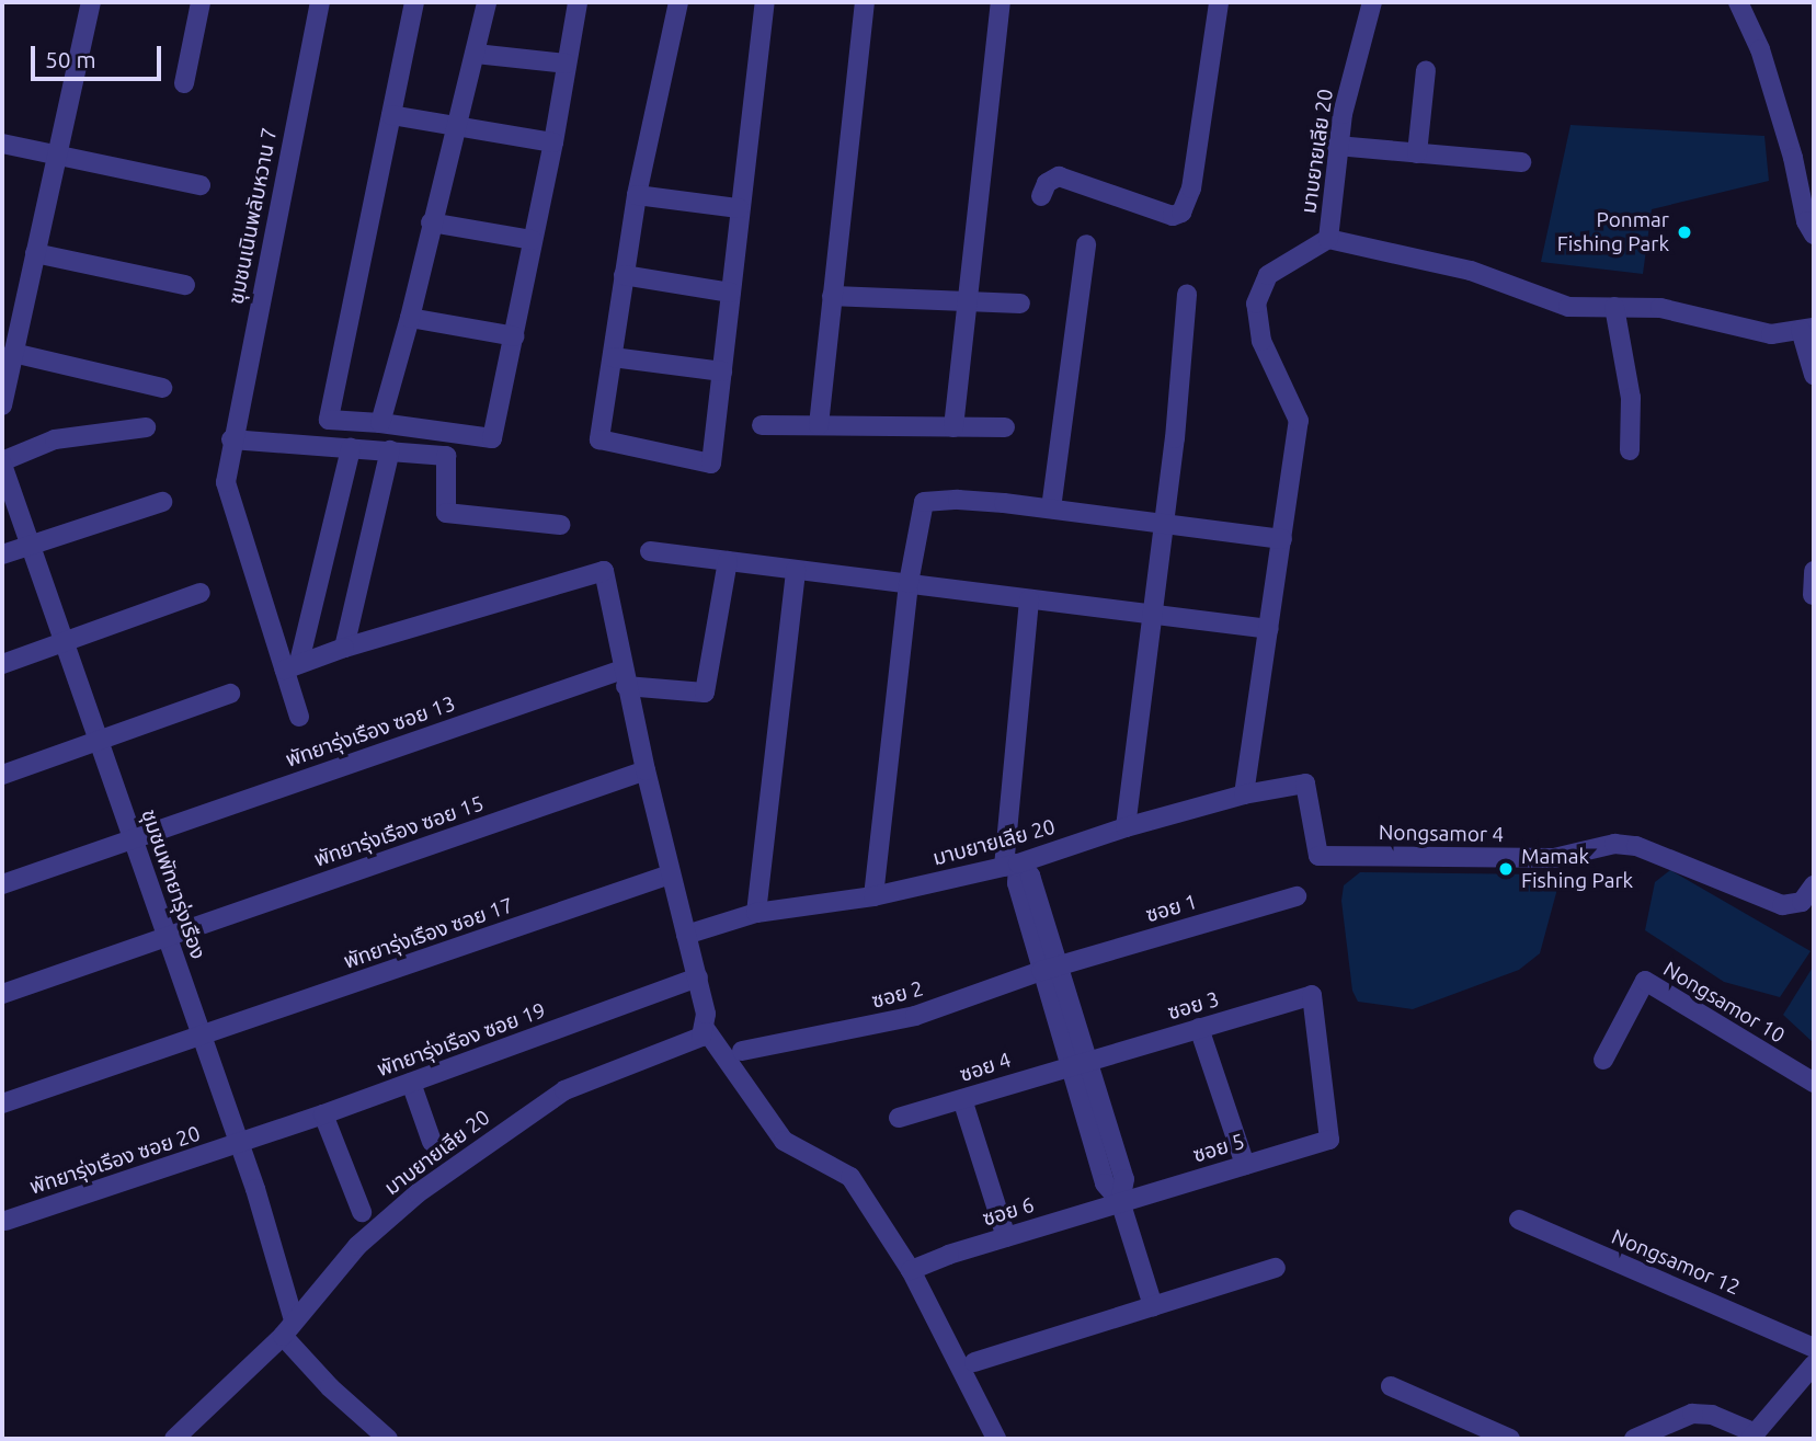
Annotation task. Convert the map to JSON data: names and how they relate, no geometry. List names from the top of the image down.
{
  "streets": {
    "street": [
      "มาบยายเลีย 20",
      "ชุมชนเนินพลับหวาน 7",
      "พัทยารุ่งเรือง ซอย 13",
      "พัทยารุ่งเรือง ซอย 15",
      "Nongsamor 4",
      "ชุมชนพัทยารุ่งเรือง",
      "ซอย 1",
      "พัทยารุ่งเรือง ซอย 17",
      "ซอย 2",
      "Nongsamor 10",
      "ซอย 3",
      "พัทยารุ่งเรือง ซอย 19",
      "ซอย 4",
      "ซอย 5",
      "พัทยารุ่งเรือง ซอย 20",
      "ซอย 6",
      "Nongsamor 12"
    ]
  },
  "crossings": [
    ["มาบยายเลีย 20", "Nongsamor 4"],
    ["มาบยายเลีย 20", "ชุมชนพัทยารุ่งเรือง"],
    ["พัทยารุ่งเรือง ซอย 13", "ชุมชนพัทยารุ่งเรือง"],
    ["พัทยารุ่งเรือง ซอย 15", "ชุมชนพัทยารุ่งเรือง"],
    ["ชุมชนพัทยารุ่งเรือง", "พัทยารุ่งเรือง ซอย 17"],
    ["ชุมชนพัทยารุ่งเรือง", "พัทยารุ่งเรือง ซอย 19"],
    ["ชุมชนพัทยารุ่งเรือง", "พัทยารุ่งเรือง ซอย 20"],
    ["ซอย 1", "ซอย 2"],
    ["ซอย 3", "ซอย 4"],
    ["ซอย 3", "ซอย 5"],
    ["พัทยารุ่งเรือง ซอย 19", "พัทยารุ่งเรือง ซอย 20"],
    ["ซอย 5", "ซอย 6"]
  ],
  "places": ["Ponmar Fishing Park", "Mamak Fishing Park"],
  "scale_bar": "50 m"
}
